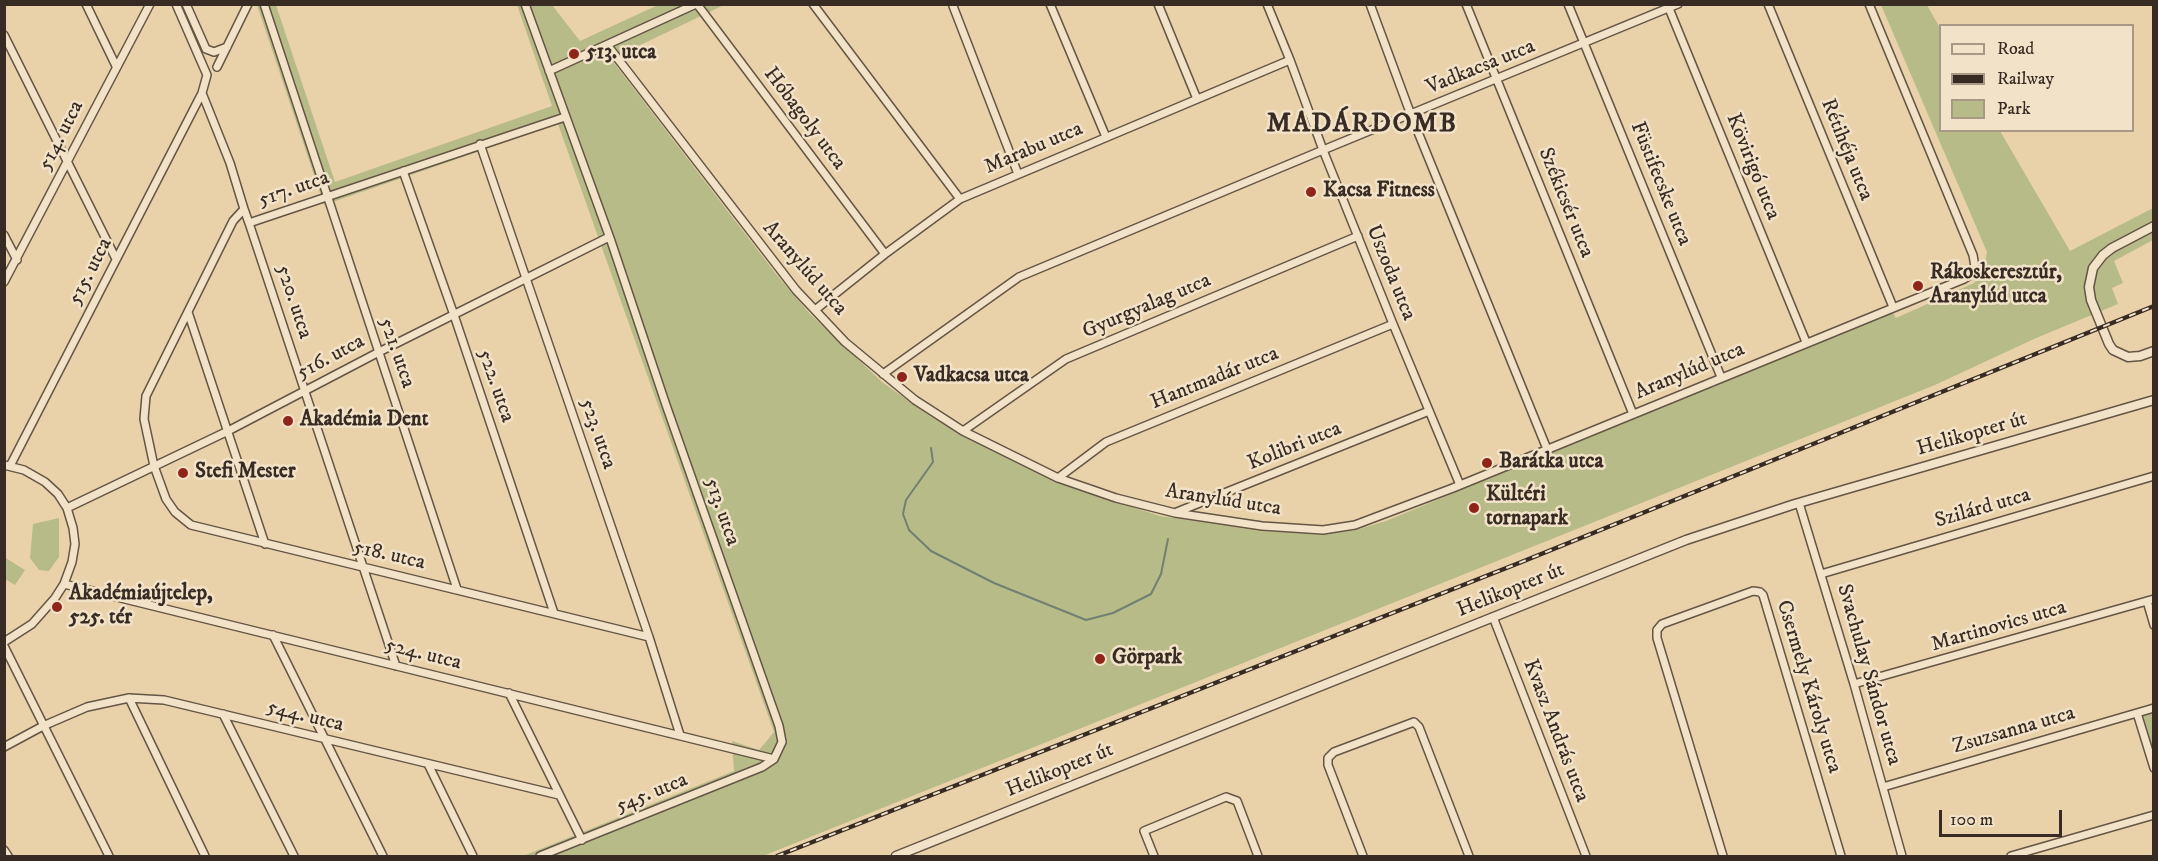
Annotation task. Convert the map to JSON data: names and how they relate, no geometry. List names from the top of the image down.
{
  "streets": {
    "street": [
      "Vadkacsa utca",
      "Hóbagoly utca",
      "514. utca",
      "Marabu utca",
      "Rétihéja utca",
      "Kövirigó utca",
      "Füstifecske utca",
      "517. utca",
      "Székicsér utca",
      "Aranylúd utca",
      "515. utca",
      "Uszoda utca",
      "520. utca",
      "Gyurgyalag utca",
      "521. utca",
      "516. utca",
      "Hantmadár utca",
      "522. utca",
      "523. utca",
      "Helikopter út",
      "Kolibri utca",
      "Szilárd utca",
      "513. utca",
      "518. utca",
      "Martinovics utca",
      "524. utca",
      "Svachulay Sándor utca",
      "Csermely Károly utca",
      "544. utca",
      "Kvasz András utca",
      "Zsuzsanna utca",
      "545. utca"
    ]
  },
  "crossings": [
    ["Vadkacsa utca", "Kövirigó utca"],
    ["Vadkacsa utca", "Füstifecske utca"],
    ["Vadkacsa utca", "Székicsér utca"],
    ["Vadkacsa utca", "Aranylúd utca"],
    ["Vadkacsa utca", "Uszoda utca"],
    ["Hóbagoly utca", "Marabu utca"],
    ["Marabu utca", "Aranylúd utca"],
    ["Marabu utca", "Uszoda utca"],
    ["Rétihéja utca", "Aranylúd utca"],
    ["Kövirigó utca", "Aranylúd utca"],
    ["Füstifecske utca", "Aranylúd utca"],
    ["517. utca", "520. utca"],
    ["517. utca", "521. utca"],
    ["517. utca", "516. utca"],
    ["517. utca", "522. utca"],
    ["517. utca", "523. utca"],
    ["517. utca", "513. utca"],
    ["517. utca", "518. utca"],
    ["Székicsér utca", "Aranylúd utca"],
    ["Aranylúd utca", "Uszoda utca"],
    ["Aranylúd utca", "Gyurgyalag utca"],
    ["Aranylúd utca", "Hantmadár utca"],
    ["Aranylúd utca", "Kolibri utca"],
    ["Uszoda utca", "Gyurgyalag utca"],
    ["Uszoda utca", "Hantmadár utca"],
    ["Uszoda utca", "Kolibri utca"],
    ["520. utca", "516. utca"],
    ["520. utca", "518. utca"],
    ["520. utca", "524. utca"],
    ["521. utca", "516. utca"],
    ["521. utca", "518. utca"],
    ["516. utca", "522. utca"],
    ["516. utca", "523. utca"],
    ["516. utca", "513. utca"],
    ["516. utca", "518. utca"],
    ["522. utca", "518. utca"],
    ["523. utca", "518. utca"],
    ["523. utca", "524. utca"],
    ["Helikopter út", "Svachulay Sándor utca"],
    ["Helikopter út", "Kvasz András utca"],
    ["Szilárd utca", "Svachulay Sándor utca"],
    ["513. utca", "524. utca"],
    ["513. utca", "545. utca"],
    ["Martinovics utca", "Svachulay Sándor utca"],
    ["524. utca", "545. utca"],
    ["Svachulay Sándor utca", "Zsuzsanna utca"]
  ],
  "districts": ["MADÁRDOMB"],
  "places": [
    "513. utca",
    "Kacsa Fitness",
    "Rákoskeresztúr, Aranylúd utca",
    "Vadkacsa utca",
    "Akadémia Dent",
    "Barátka utca",
    "Stefi Mester",
    "Kültéri tornapark",
    "Akadémiaújtelep, 525. tér",
    "Görpark"
  ],
  "legend": ["Road", "Railway", "Park"],
  "scale_bar": "100 m"
}
